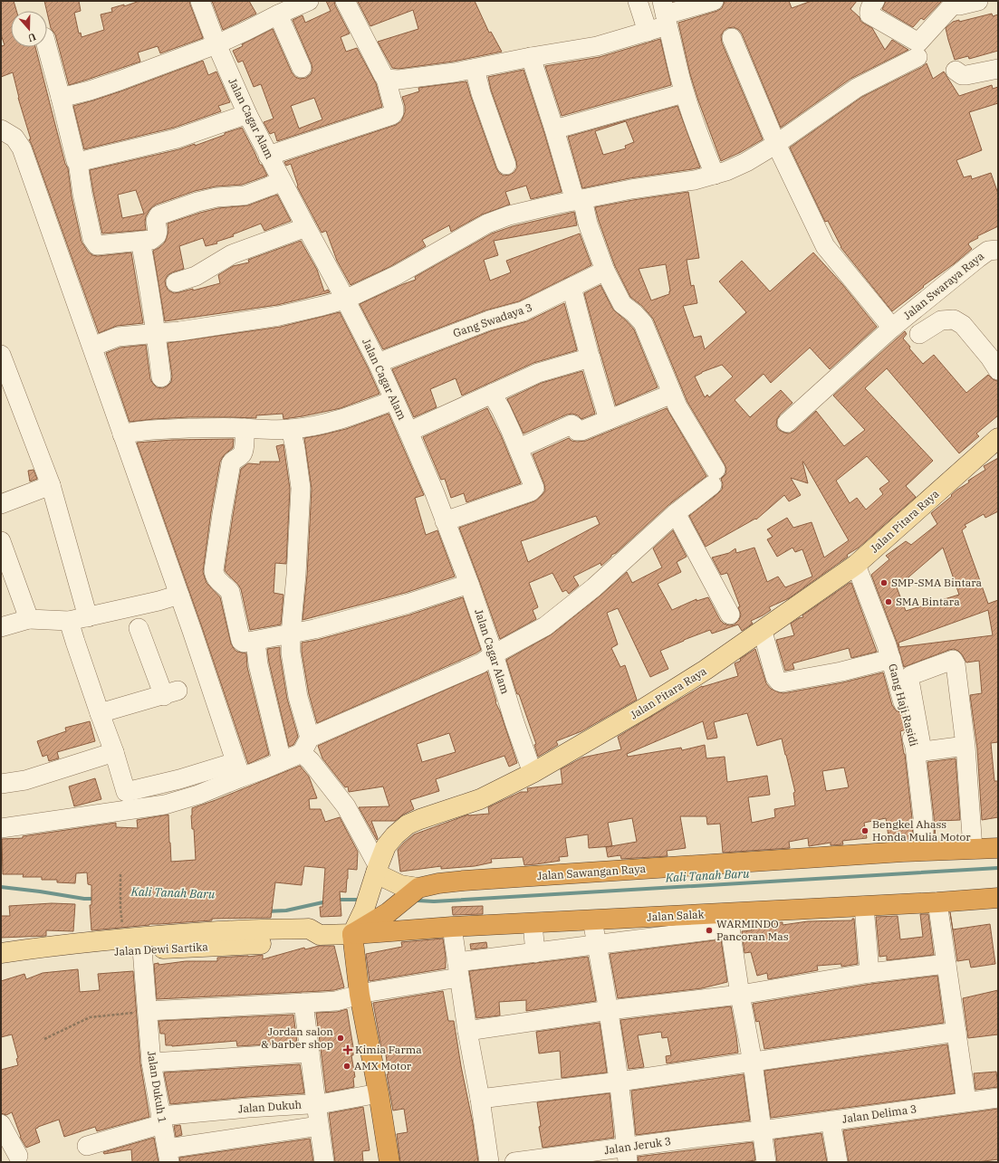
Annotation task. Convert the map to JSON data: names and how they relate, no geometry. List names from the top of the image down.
{
  "streets": {
    "highway": ["Jalan Sawangan Raya", "Jalan Salak"],
    "main road": ["Jalan Pitara Raya", "Jalan Dewi Sartika"],
    "street": [
      "Jalan Cagar Alam",
      "Jalan Swaraya Raya",
      "Gang Swadaya 3",
      "Gang Haji Rasidi",
      "Jalan Dukuh 1",
      "Jalan Dukuh",
      "Jalan Delima 3",
      "Jalan Jeruk 3"
    ]
  },
  "crossings": [
    ["Jalan Cagar Alam", "Gang Swadaya 3"],
    ["Jalan Cagar Alam", "Jalan Pitara Raya"],
    ["Jalan Pitara Raya", "Gang Haji Rasidi"],
    ["Jalan Pitara Raya", "Jalan Sawangan Raya"],
    ["Jalan Pitara Raya", "Jalan Salak"],
    ["Jalan Pitara Raya", "Jalan Dewi Sartika"],
    ["Gang Haji Rasidi", "Jalan Sawangan Raya"],
    ["Jalan Sawangan Raya", "Jalan Salak"],
    ["Jalan Sawangan Raya", "Jalan Dewi Sartika"],
    ["Jalan Salak", "Jalan Dewi Sartika"],
    ["Jalan Dewi Sartika", "Jalan Dukuh 1"],
    ["Jalan Dukuh 1", "Jalan Dukuh"],
    ["Jalan Delima 3", "Jalan Jeruk 3"]
  ],
  "water": ["Kali Tanah Baru"],
  "places": {
    "other": [
      "SMP-SMA Bintara",
      "SMA Bintara",
      "Bengkel Ahass Honda Mulia Motor",
      "WARMINDO Pancoran Mas",
      "Jordan salon & barber shop",
      "AMX Motor"
    ],
    "health": ["Kimia Farma"]
  },
  "north": "bottom"
}
